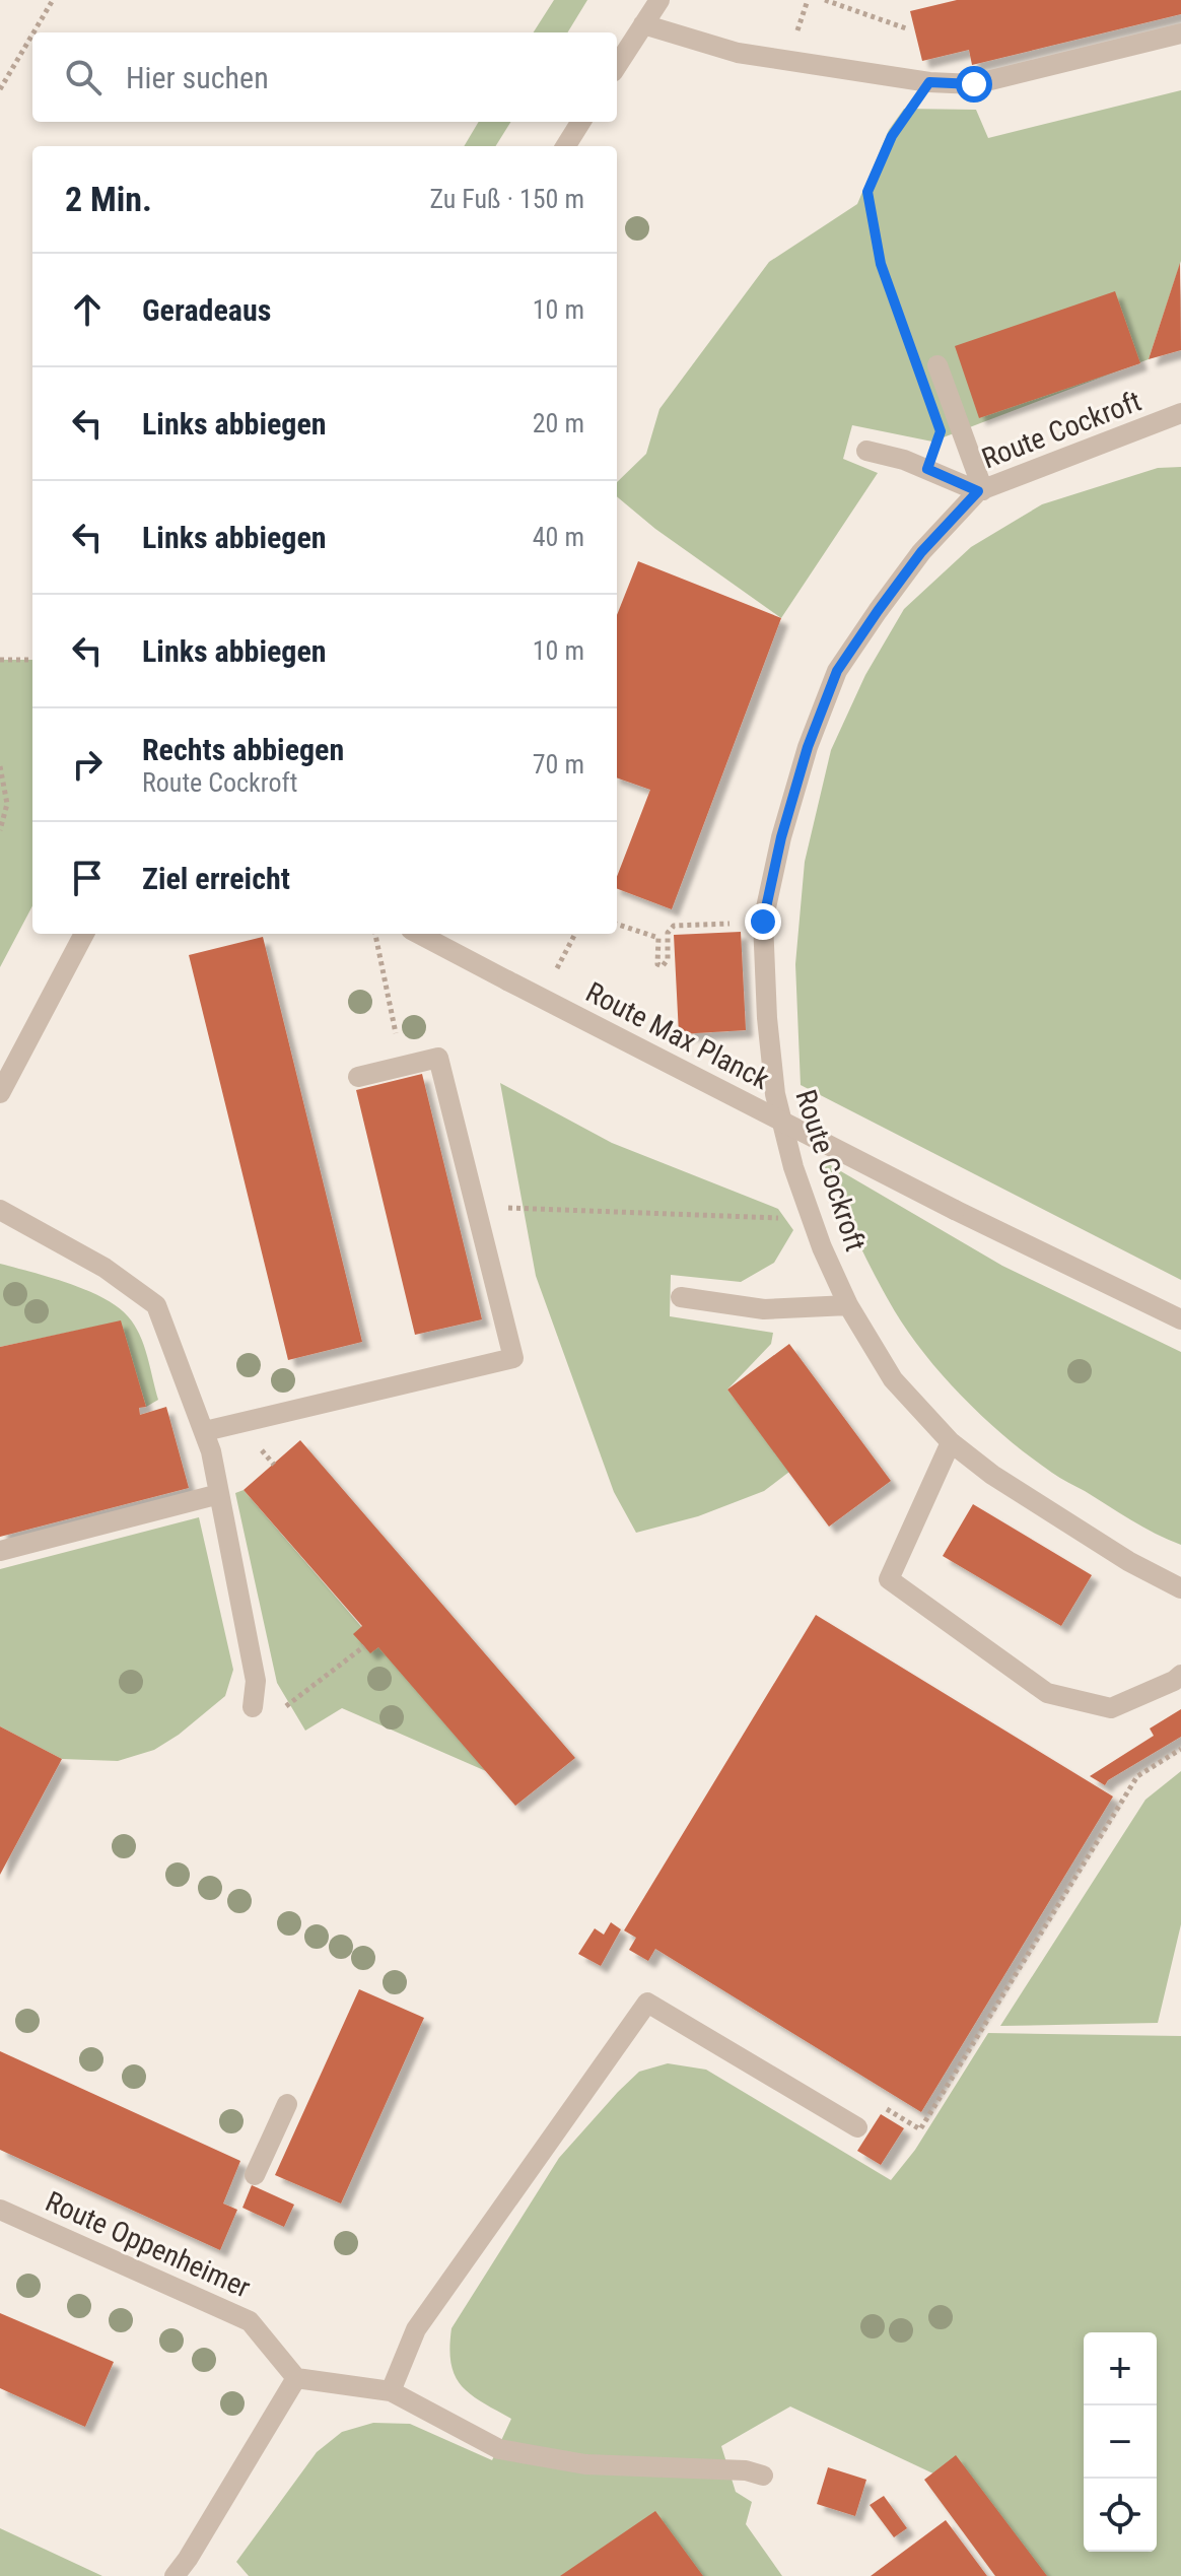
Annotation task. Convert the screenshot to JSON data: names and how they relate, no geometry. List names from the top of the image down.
{
  "streets": {
    "street": ["Route Cockroft", "Route Max Planck", "Route Oppenheimer"]
  },
  "page": {
    "search": "Hier suchen",
    "heading": ["2 Min.", "Zu Fuß · 150 m"],
    "list": [
      ["Geradeaus", "10 m"],
      ["Links abbiegen", "20 m"],
      ["Links abbiegen", "40 m"],
      ["Links abbiegen", "10 m"],
      ["Rechts abbiegen", "Route Cockroft", "70 m"],
      "Ziel erreicht"
    ],
    "map_buttons": ["+", "−"]
  }
}
